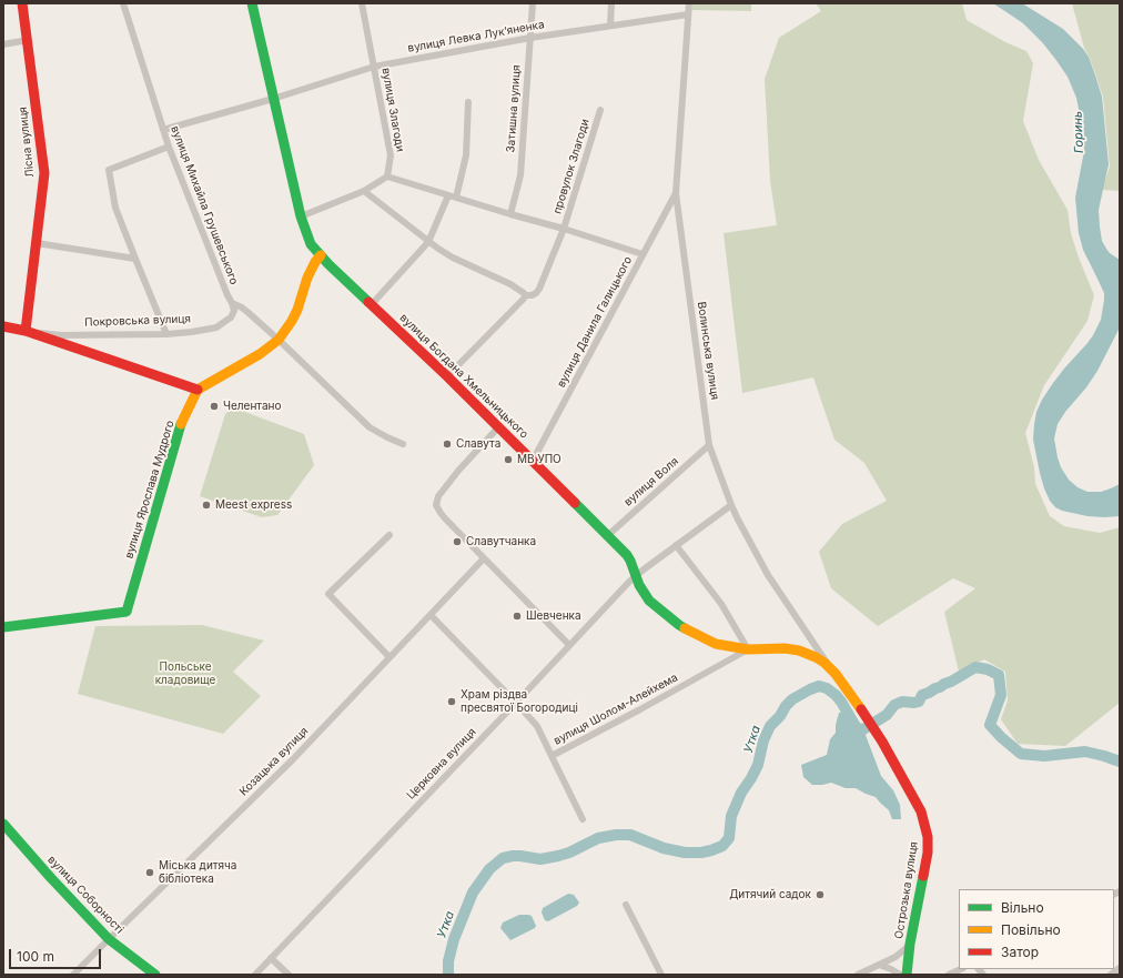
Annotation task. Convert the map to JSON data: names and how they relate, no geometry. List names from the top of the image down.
{
  "streets": {
    "main road": [
      "Лісна вулиця",
      "Покровська вулиця",
      "вулиця Богдана Хмельницького",
      "вулиця Ярослава Мудрого",
      "Острозька вулиця",
      "вулиця Соборності"
    ],
    "street": [
      "вулиця Левка Лукʼяненка",
      "Затишна вулиця",
      "вулиця Злагоди",
      "провулок Злагоди",
      "вулиця Михайла Грушевського",
      "вулиця Данила Галицького",
      "Волинська вулиця",
      "вулиця Воля",
      "вулиця Шолом-Алейхема",
      "Козацька вулиця",
      "Церковна вулиця"
    ]
  },
  "crossings": [
    ["вулиця Левка Лукʼяненка", "Затишна вулиця"],
    ["вулиця Левка Лукʼяненка", "вулиця Злагоди"],
    ["вулиця Левка Лукʼяненка", "вулиця Михайла Грушевського"],
    ["вулиця Левка Лукʼяненка", "Волинська вулиця"],
    ["вулиця Левка Лукʼяненка", "вулиця Богдана Хмельницького"],
    ["Лісна вулиця", "Покровська вулиця"],
    ["провулок Злагоди", "вулиця Богдана Хмельницького"],
    ["вулиця Михайла Грушевського", "Покровська вулиця"],
    ["Покровська вулиця", "вулиця Ярослава Мудрого"],
    ["вулиця Данила Галицького", "Волинська вулиця"],
    ["вулиця Данила Галицького", "вулиця Богдана Хмельницького"],
    ["Волинська вулиця", "вулиця Богдана Хмельницького"],
    ["Волинська вулиця", "вулиця Воля"],
    ["Волинська вулиця", "Церковна вулиця"],
    ["вулиця Богдана Хмельницького", "вулиця Воля"],
    ["вулиця Богдана Хмельницького", "вулиця Шолом-Алейхема"],
    ["вулиця Богдана Хмельницького", "Церковна вулиця"],
    ["вулиця Богдана Хмельницького", "Острозька вулиця"],
    ["вулиця Шолом-Алейхема", "Козацька вулиця"],
    ["вулиця Шолом-Алейхема", "Церковна вулиця"],
    ["Козацька вулиця", "вулиця Соборності"]
  ],
  "water": ["Горинь", "Утка"],
  "parks": ["Польське кладовище"],
  "places": [
    "Челентано",
    "Славута",
    "МВ УПО",
    "Meest express",
    "Славутчанка",
    "Шевченка",
    "Храм різдва пресвятої Богородиці",
    "Міська дитяча бібліотека",
    "Дитячий садок"
  ],
  "legend": ["Вільно", "Повільно", "Затор"],
  "scale_bar": "100 m"
}
